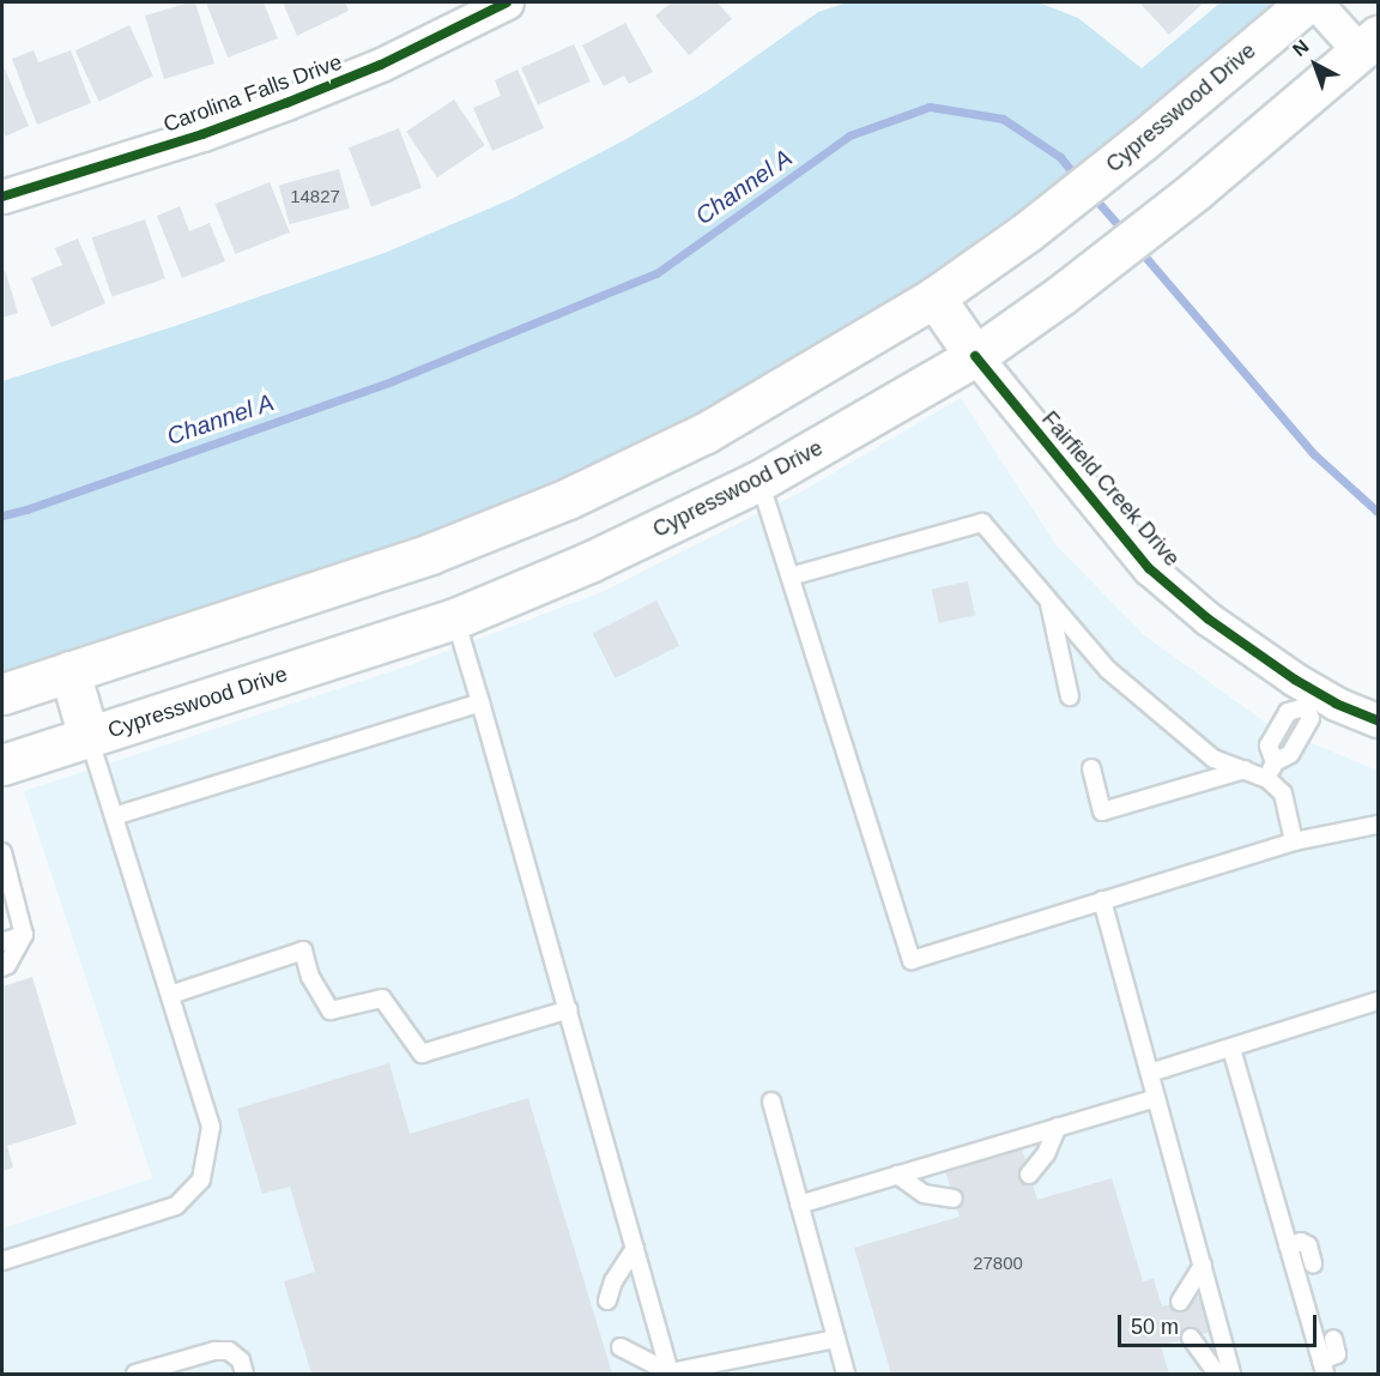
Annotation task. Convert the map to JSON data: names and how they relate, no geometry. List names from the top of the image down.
{
  "streets": {
    "main road": ["Cypresswood Drive"],
    "street": ["Carolina Falls Drive", "Fairfield Creek Drive"]
  },
  "crossings": [
    ["Cypresswood Drive", "Fairfield Creek Drive"]
  ],
  "water": ["Channel A"],
  "house_numbers": ["14827", "27800"],
  "scale_bar": "50 m",
  "north": "top left"
}
